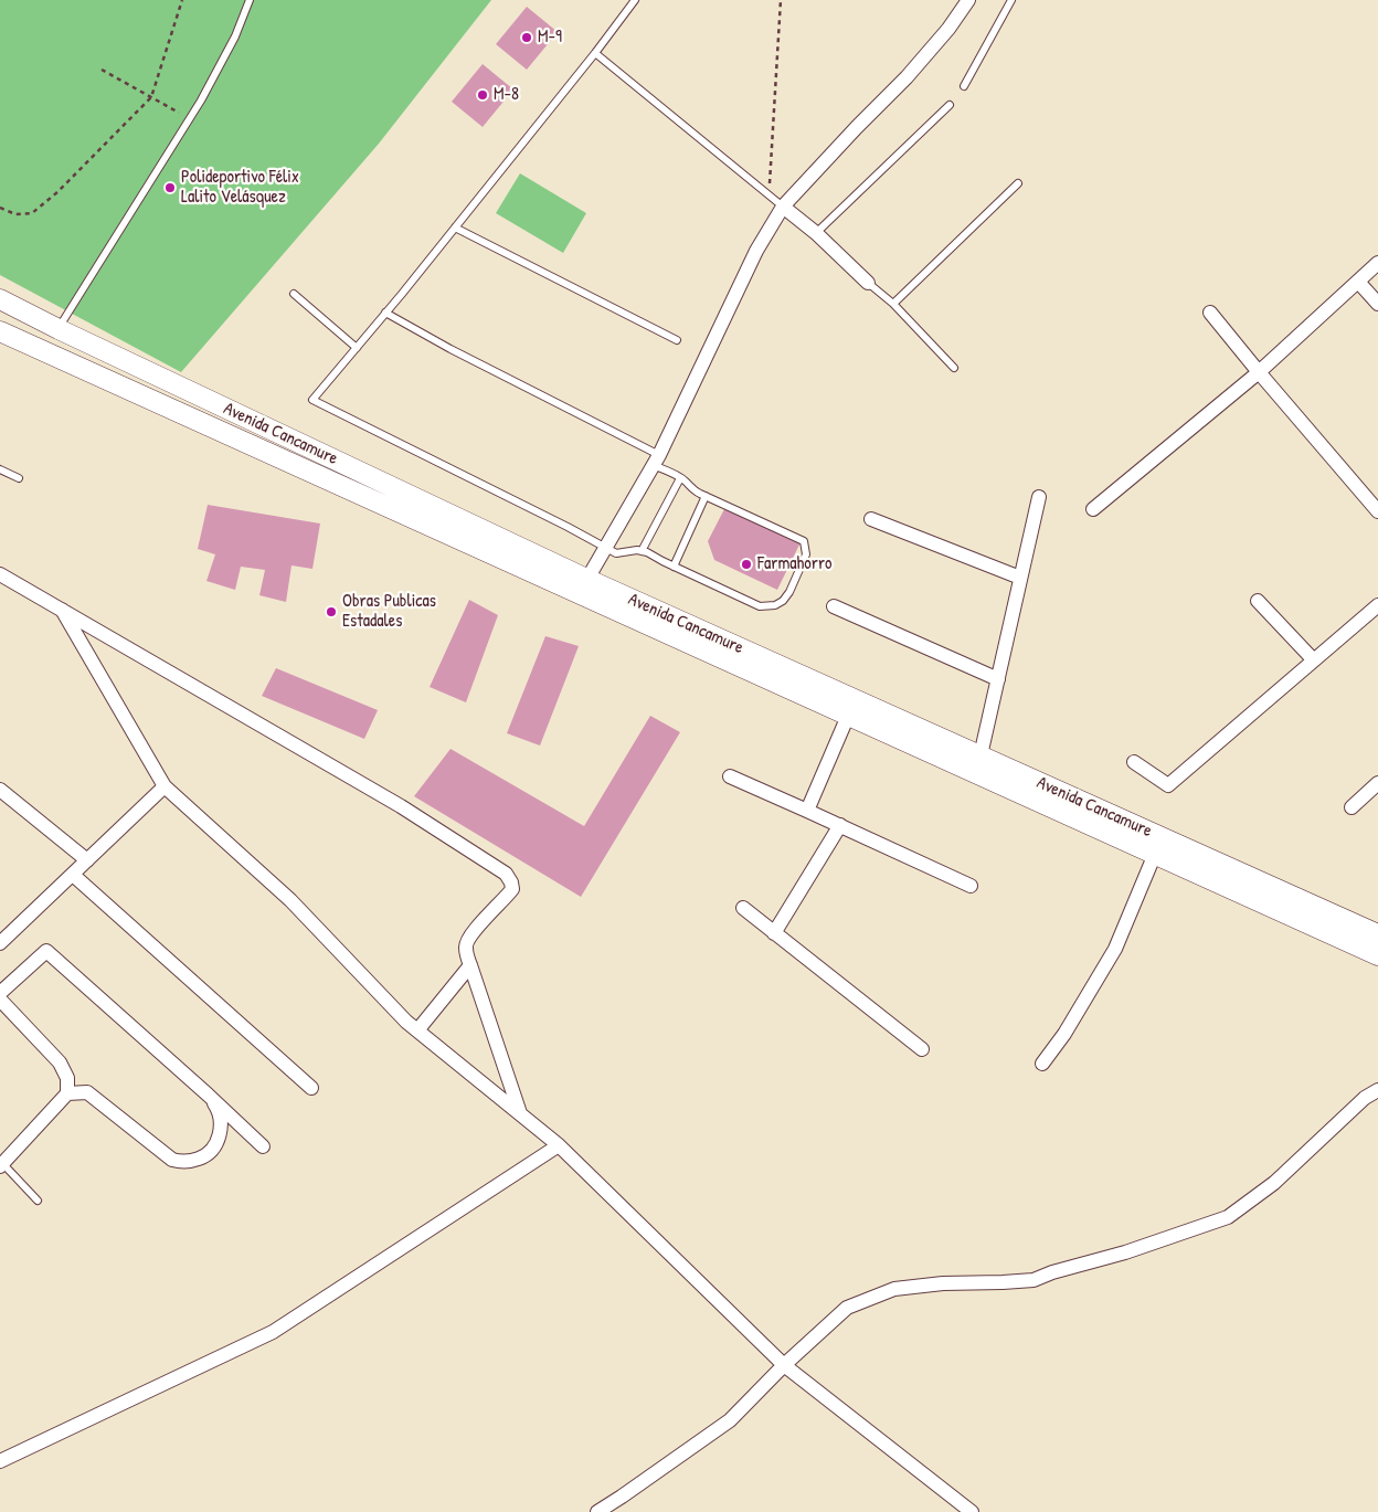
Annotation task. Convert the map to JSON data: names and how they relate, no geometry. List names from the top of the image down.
{
  "streets": {
    "main road": ["Avenida Cancamure"]
  },
  "places": [
    "M-9",
    "M-8",
    "Polideportivo Félix Lalito Velásquez",
    "Farmahorro",
    "Obras Publicas Estadales"
  ]
}
